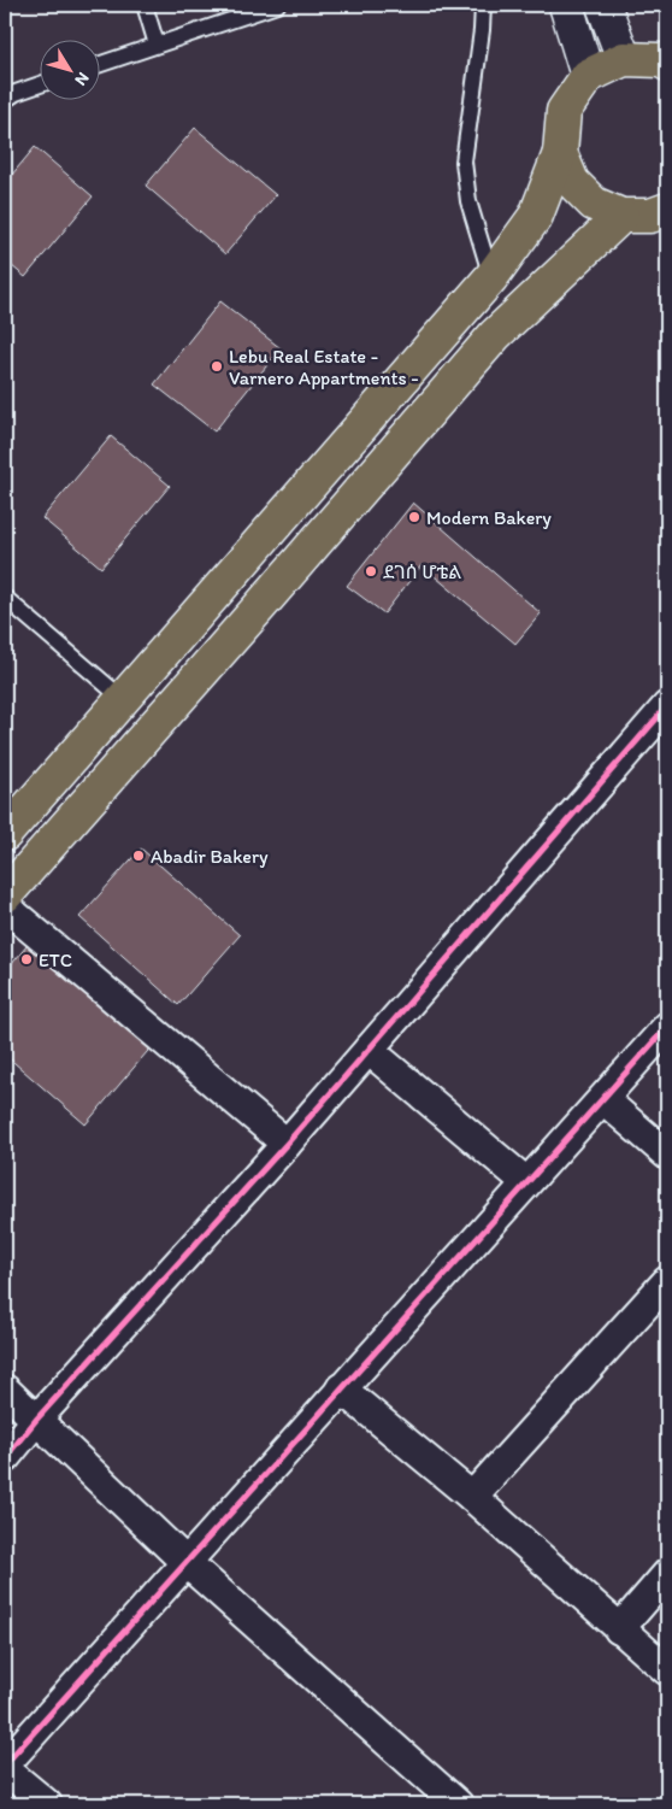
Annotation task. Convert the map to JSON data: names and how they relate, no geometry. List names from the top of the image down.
{
  "places": [
    "Lebu Real Estate - Varnero Appartments -",
    "Modern Bakery",
    "ደገሰ ሆቴል",
    "Abadir Bakery",
    "ETC"
  ],
  "north": "bottom right"
}
